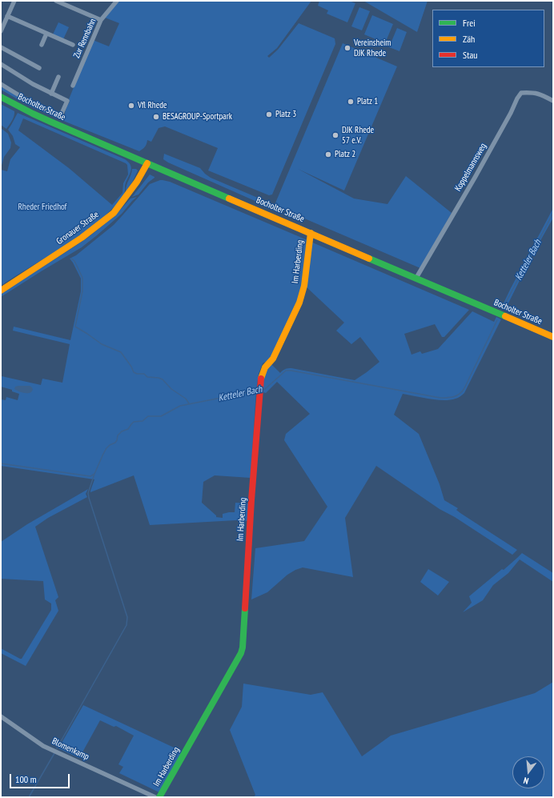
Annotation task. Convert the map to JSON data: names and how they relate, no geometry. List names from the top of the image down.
{
  "streets": {
    "street": [
      "Zur Rennbahn",
      "Bocholter Straße",
      "Koppelmannsweg",
      "Gronauer Straße",
      "Im Harberding",
      "Blomenkamp"
    ]
  },
  "crossings": [
    ["Bocholter Straße", "Koppelmannsweg"],
    ["Bocholter Straße", "Gronauer Straße"],
    ["Bocholter Straße", "Im Harberding"]
  ],
  "water": ["Ketteler Bach"],
  "parks": ["Rheder Friedhof"],
  "places": [
    "Vereinsheim DJK Rhede",
    "Platz 1",
    "Vfl Rhede",
    "Platz 3",
    "BESAGROUP-Sportpark",
    "DJK Rhede 57 e.V.",
    "Platz 2"
  ],
  "legend": ["Frei", "Zäh", "Stau"],
  "scale_bar": "100 m",
  "north": "bottom"
}
